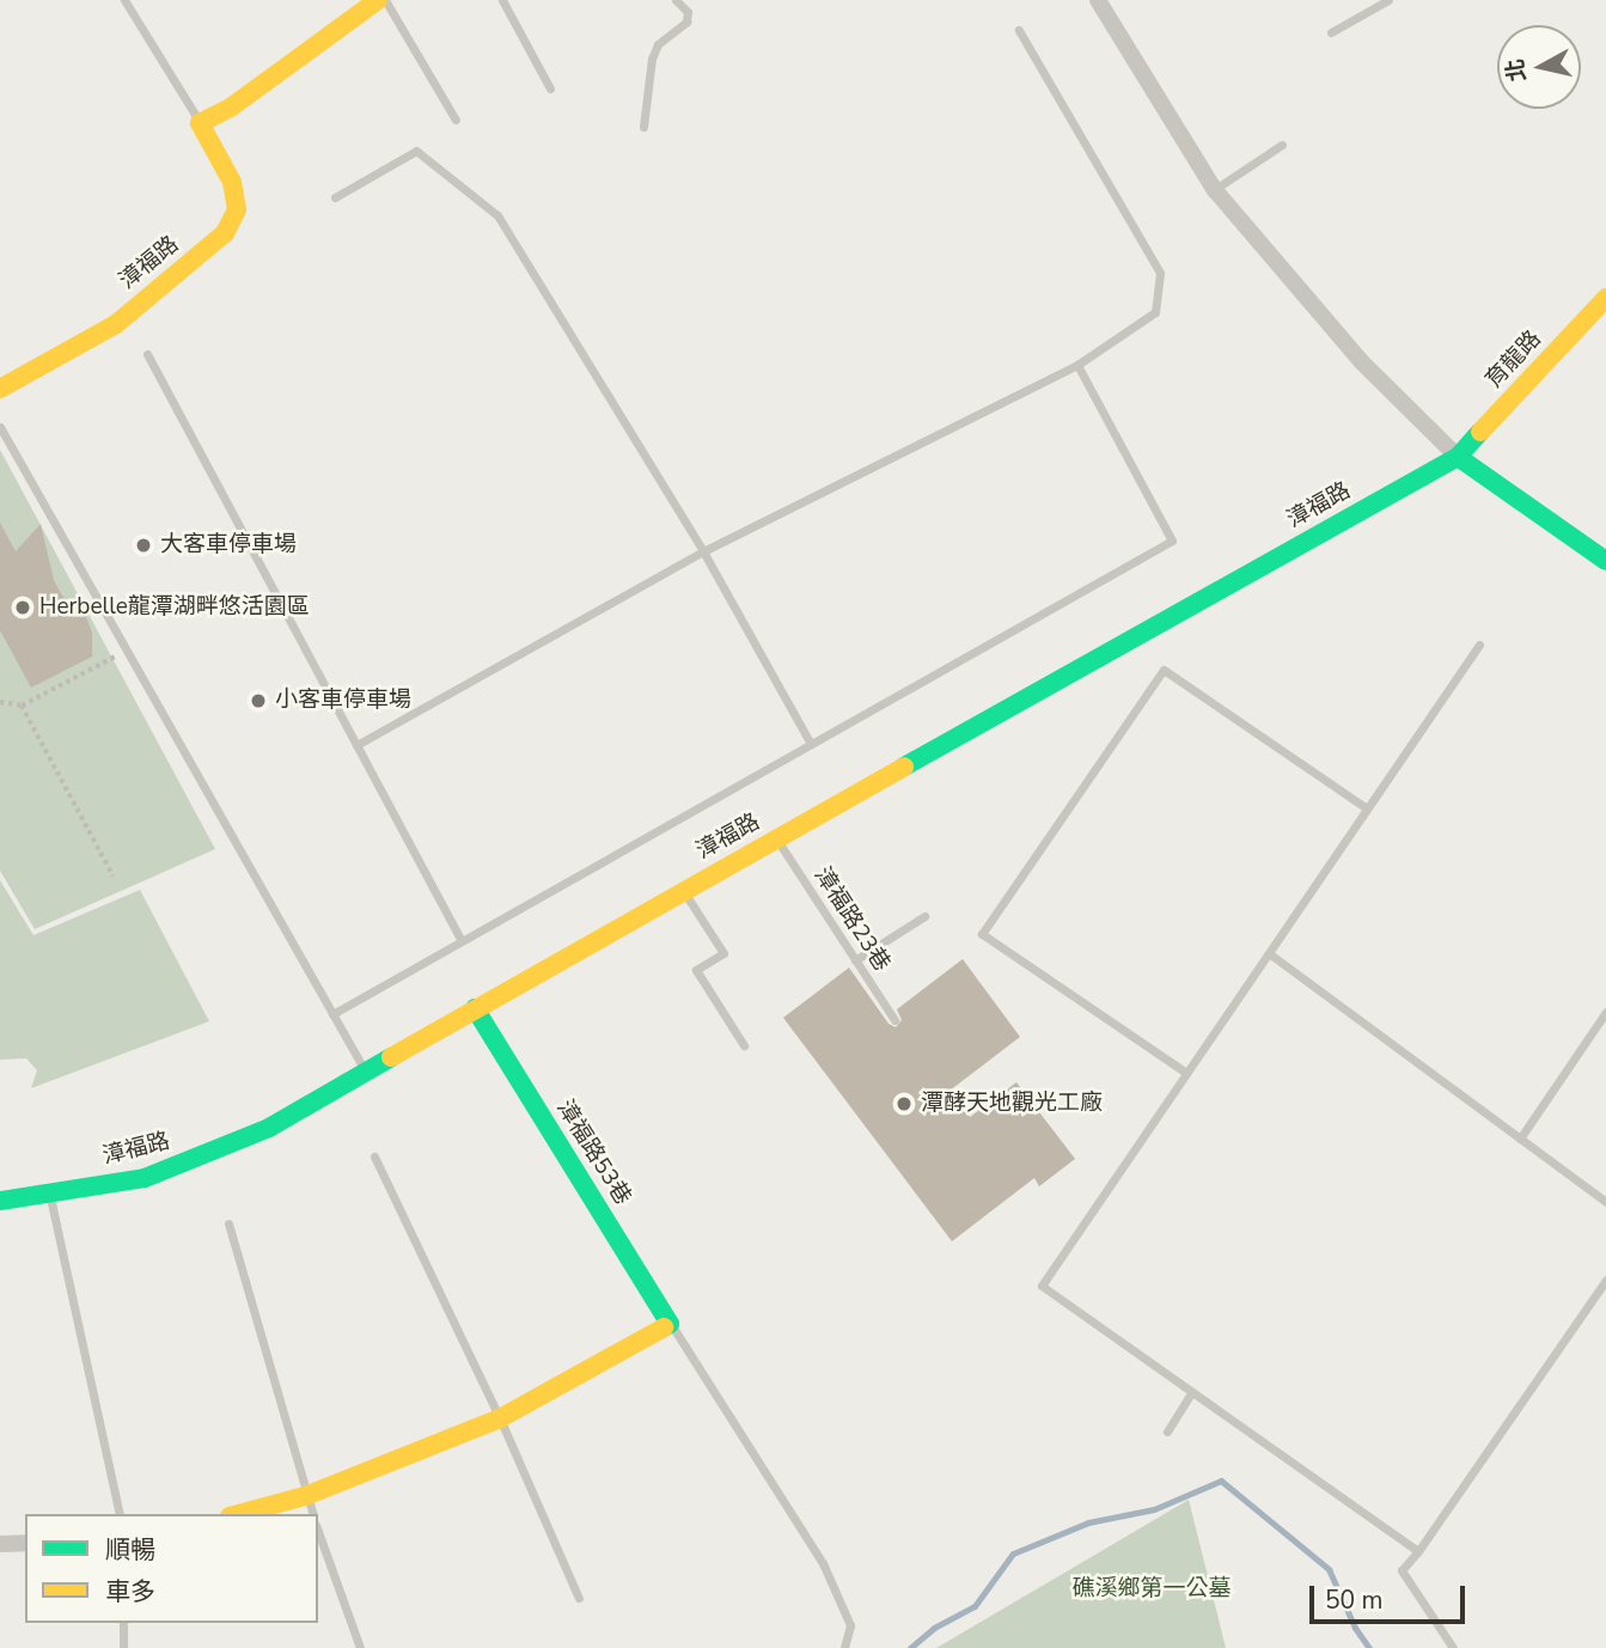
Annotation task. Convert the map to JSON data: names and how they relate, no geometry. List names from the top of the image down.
{
  "streets": {
    "street": ["漳福路", "育龍路", "漳福路53巷"],
    "lane": ["漳福路23巷"]
  },
  "crossings": [
    ["漳福路", "育龍路"],
    ["漳福路", "漳福路23巷"],
    ["漳福路", "漳福路53巷"]
  ],
  "parks": ["礁溪鄉第一公墓"],
  "places": [
    "大客車停車場",
    "Herbelle龍潭湖畔悠活園區",
    "小客車停車場",
    "潭酵天地觀光工廠"
  ],
  "legend": ["順暢", "車多"],
  "scale_bar": "50 m",
  "north": "left"
}
